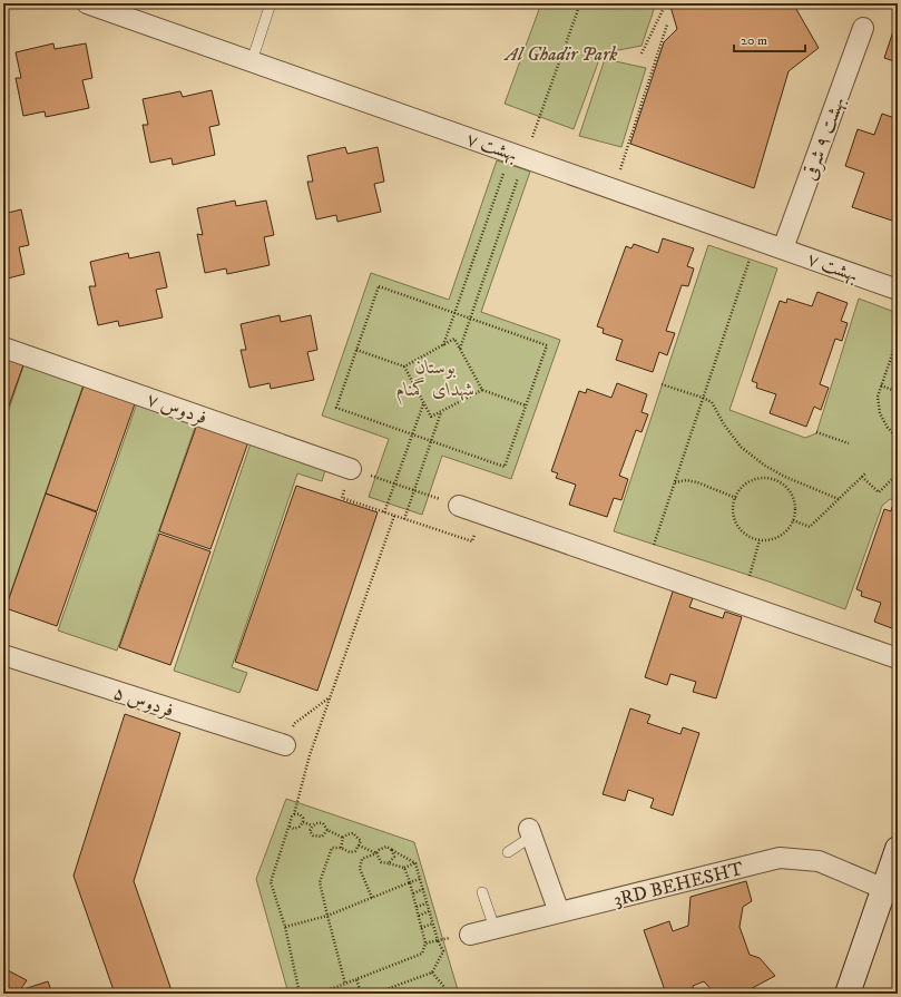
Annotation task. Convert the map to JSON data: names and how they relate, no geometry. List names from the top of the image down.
{
  "streets": {
    "street": [
      "بهشت ۹ شرقی",
      "بهشت ۷",
      "فردوس ۷",
      "فردوس ۵",
      "3RD BEHESHT"
    ]
  },
  "crossings": [
    ["بهشت ۹ شرقی", "بهشت ۷"]
  ],
  "parks": ["Al Ghadir Park", "بوستان شهدای گمنام"],
  "scale_bar": "20 m"
}
